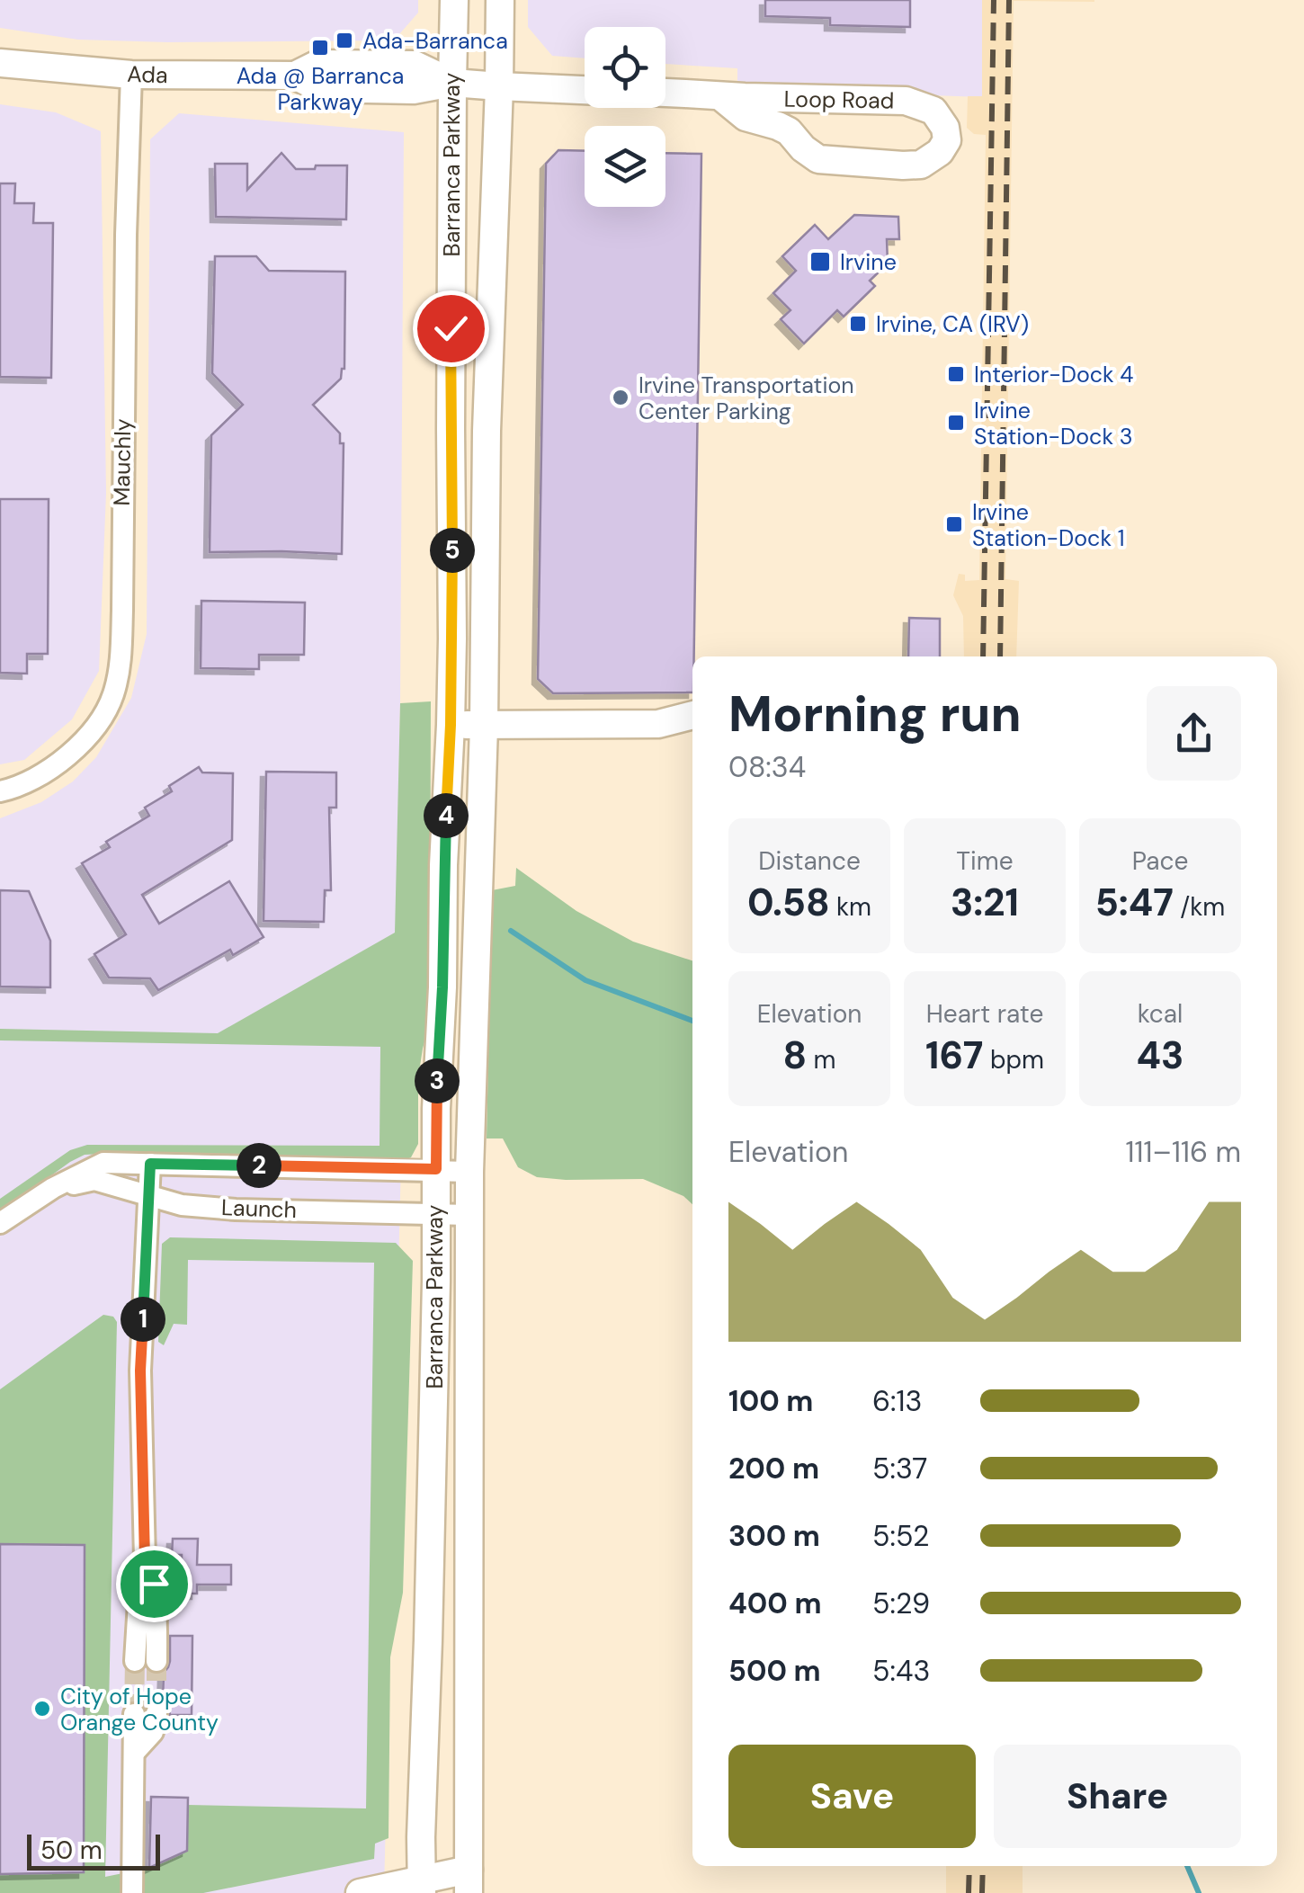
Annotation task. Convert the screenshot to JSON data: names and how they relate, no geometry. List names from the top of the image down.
{
  "streets": {
    "main road": ["Ada", "Loop Road", "Barranca Parkway"],
    "street": ["Mauchly", "Launch"]
  },
  "crossings": [
    ["Ada", "Barranca Parkway"],
    ["Ada", "Mauchly"],
    ["Barranca Parkway", "Launch"]
  ],
  "places": {
    "transit": [
      "Ada-Barranca",
      "Ada @ Barranca Parkway",
      "Irvine",
      "Irvine, CA (IRV)",
      "Interior-Dock 4",
      "Irvine Station-Dock 3",
      "Irvine Station-Dock 1"
    ],
    "other": ["Irvine Transportation Center Parking", "City of Hope Orange County"]
  },
  "scale_bar": "50 m",
  "page": {
    "pins": [
      "5",
      "4",
      "3",
      "2",
      "1"
    ],
    "heading": ["Morning run", "08:34"],
    "stats": [
      ["Distance", "0.58 km"],
      ["Time", "3:21"],
      ["Pace", "5:47 /km"],
      ["Elevation", "8 m"],
      ["Heart rate", "167 bpm"],
      ["kcal", "43"]
    ],
    "chart": ["Elevation", "111–116 m"],
    "list": [
      {
        "name": "100 m",
        "note": "6:13"
      },
      {
        "name": "200 m",
        "note": "5:37"
      },
      {
        "name": "300 m",
        "note": "5:52"
      },
      {
        "name": "400 m",
        "note": "5:29"
      },
      {
        "name": "500 m",
        "note": "5:43"
      }
    ],
    "buttons": ["Save", "Share"],
    "scale": "50 m"
  }
}
